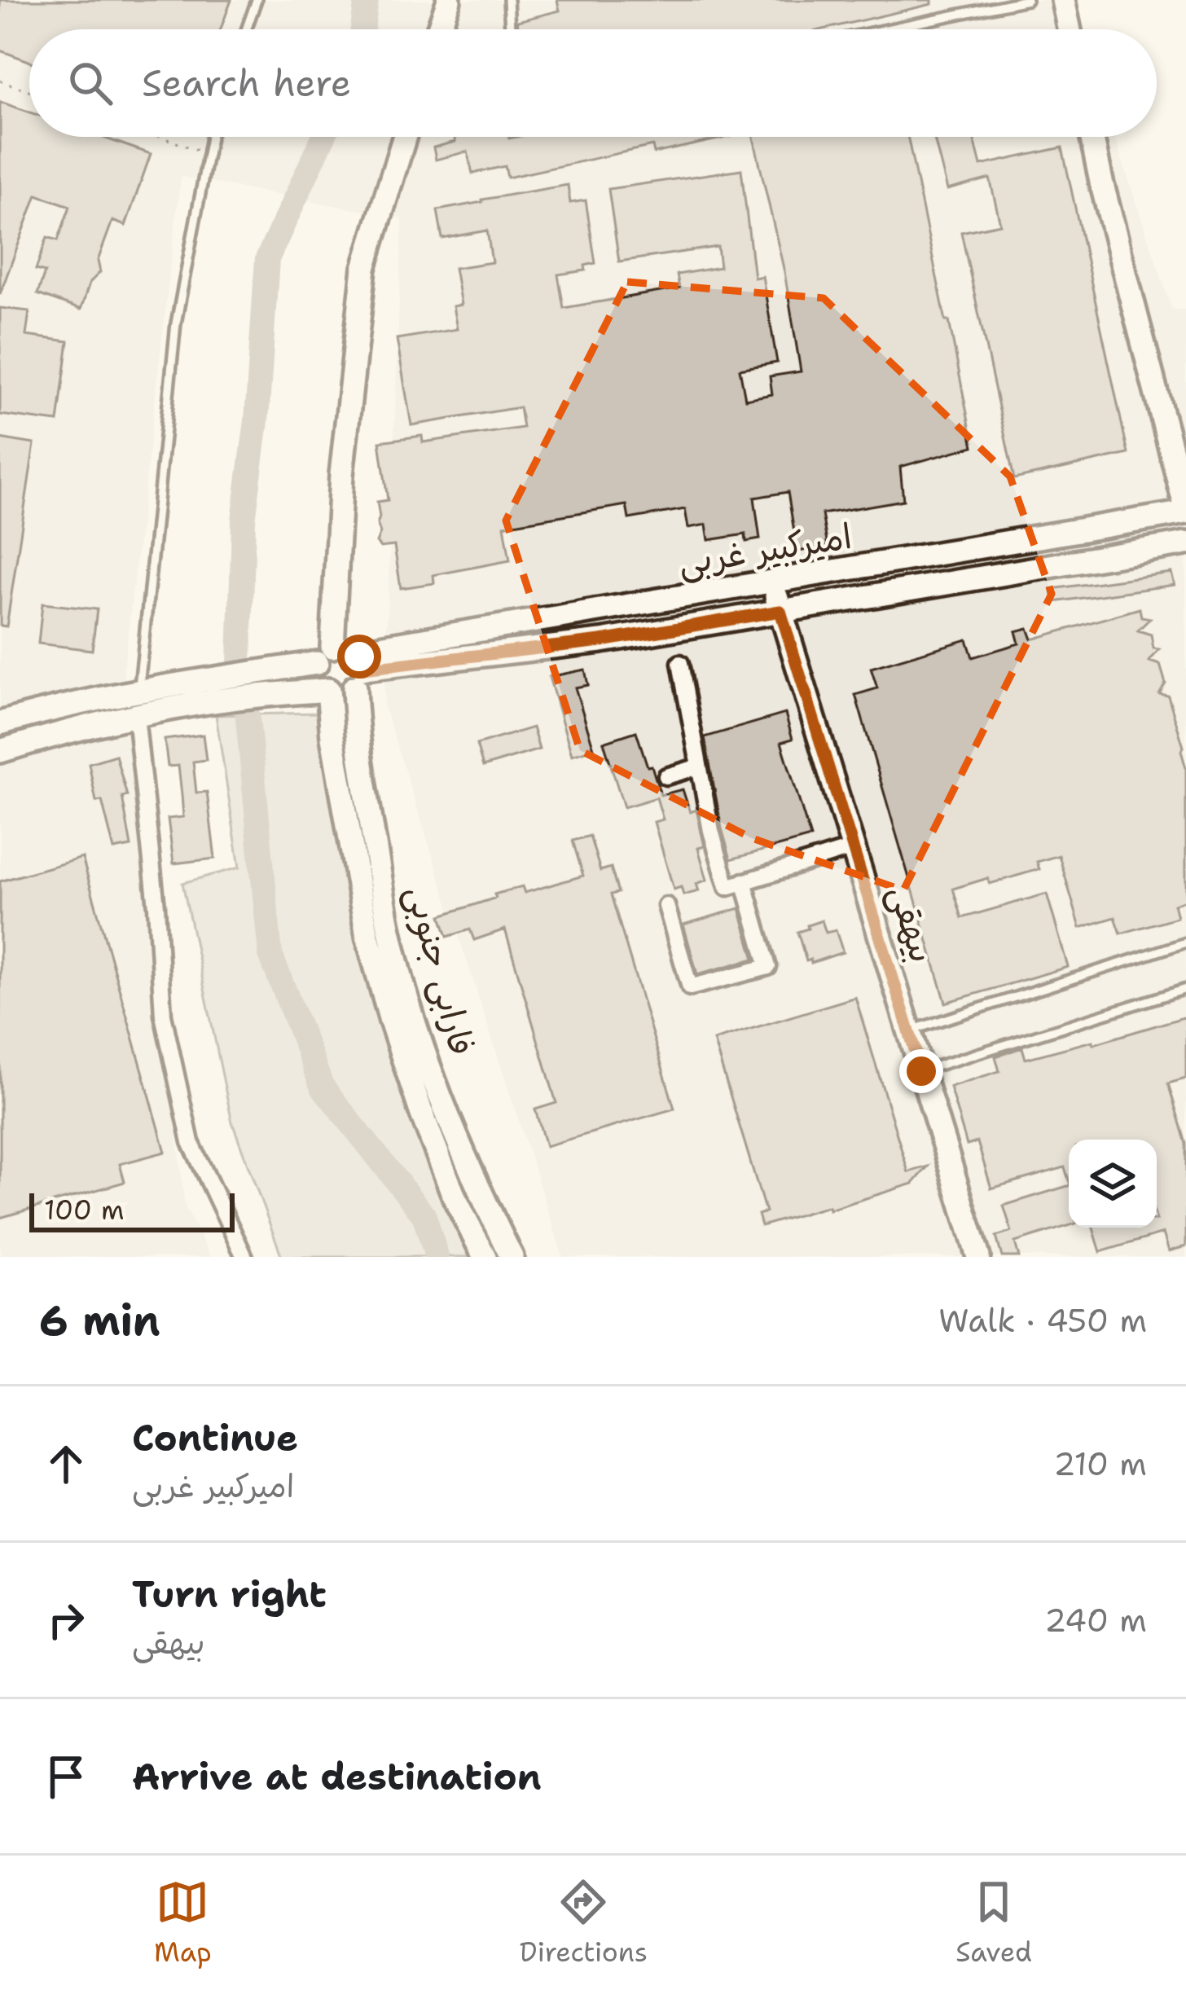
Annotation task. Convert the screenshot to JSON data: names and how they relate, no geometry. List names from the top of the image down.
{
  "streets": {
    "street": ["امیرکبیر غربی", "بیهقی", "فارابی جنوبی"]
  },
  "crossings": [
    ["امیرکبیر غربی", "بیهقی"],
    ["امیرکبیر غربی", "فارابی جنوبی"]
  ],
  "scale_bar": "100 m",
  "page": {
    "search": "Search here",
    "scale": "100 m",
    "heading": ["6 min", "Walk · 450 m"],
    "list": [
      ["Continue", "امیرکبیر غربی", "210 m"],
      ["Turn right", "بیهقی", "240 m"],
      "Arrive at destination"
    ],
    "nav": ["Map", "Directions", "Saved"]
  }
}
